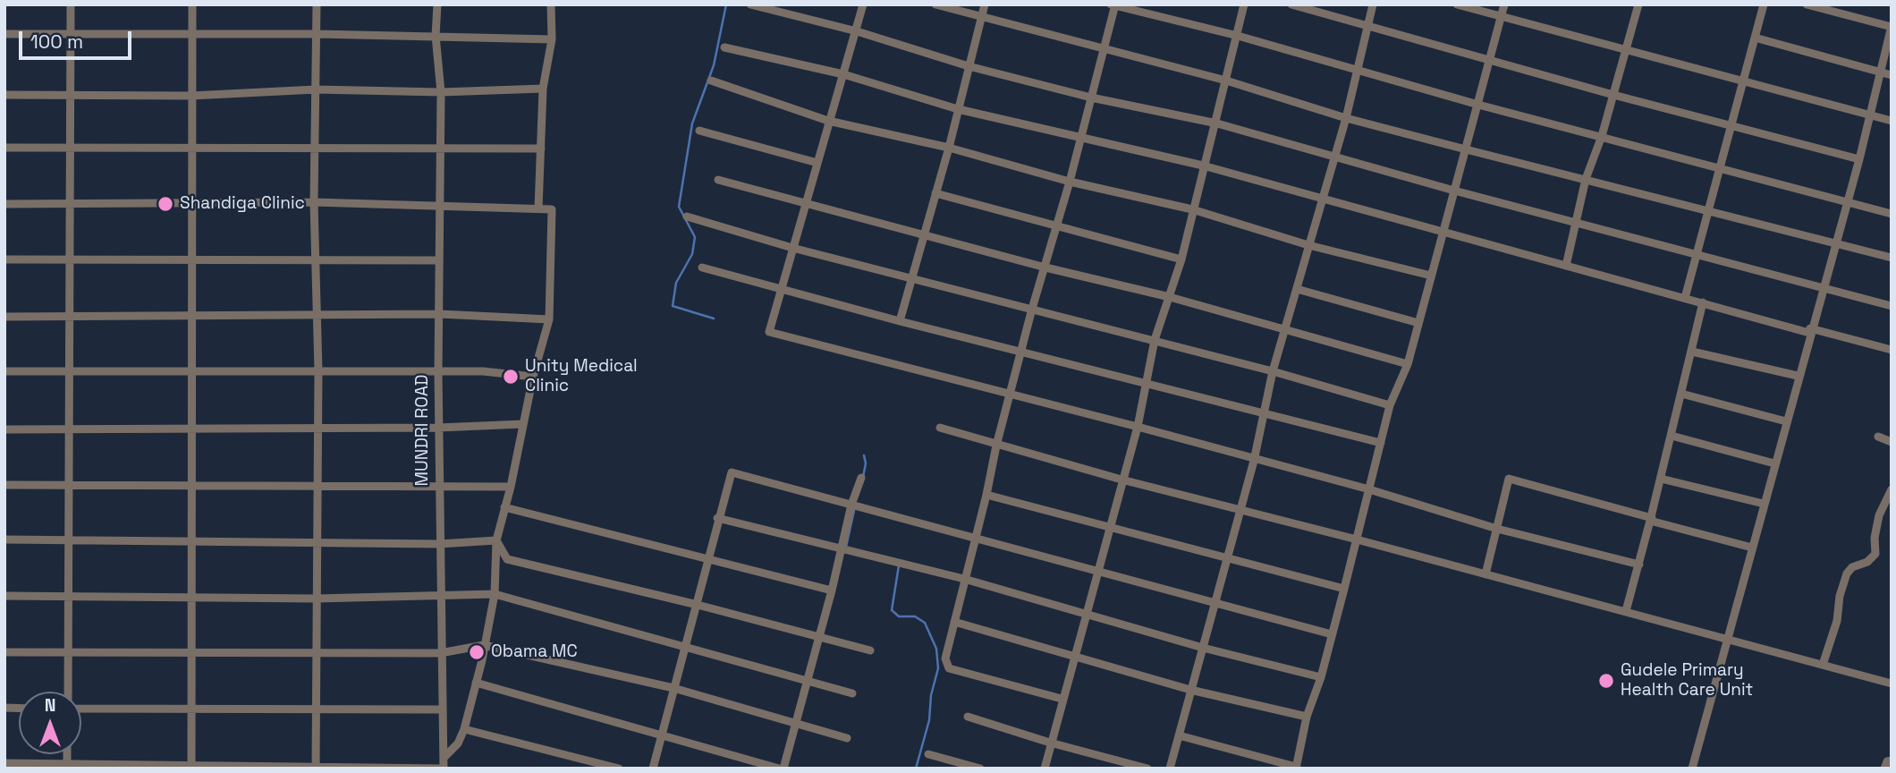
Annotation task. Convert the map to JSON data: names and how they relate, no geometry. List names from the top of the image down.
{
  "streets": {
    "street": ["MUNDRI ROAD"]
  },
  "places": [
    "Shandiga Clinic",
    "Unity Medical Clinic",
    "Obama MC",
    "Gudele Primary Health Care Unit"
  ],
  "scale_bar": "100 m",
  "north": "top"
}
